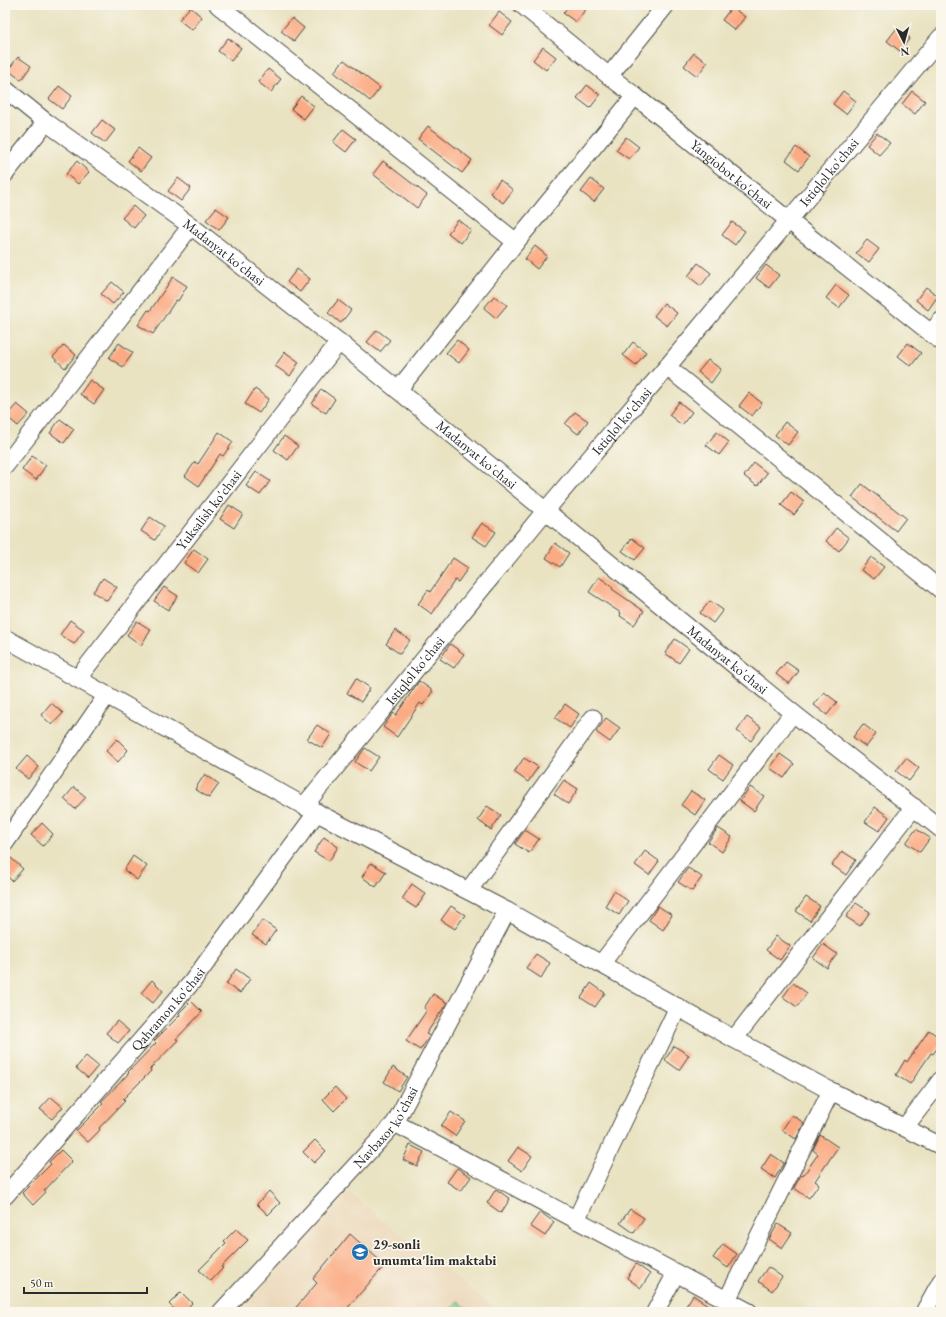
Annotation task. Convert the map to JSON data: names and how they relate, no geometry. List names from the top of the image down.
{
  "streets": {
    "street": [
      "Istiqlol ko'chasi",
      "Yangiobot ko'chasi",
      "Madanyat ko'chasi",
      "Yuksalish ko'chasi",
      "Qahramon ko'chasi",
      "Navbaxor ko'chasi"
    ]
  },
  "crossings": [
    ["Istiqlol ko'chasi", "Yangiobot ko'chasi"],
    ["Istiqlol ko'chasi", "Madanyat ko'chasi"],
    ["Istiqlol ko'chasi", "Qahramon ko'chasi"],
    ["Madanyat ko'chasi", "Yuksalish ko'chasi"]
  ],
  "places": {
    "school or university": ["29-sonli umumta'lim maktabi"]
  },
  "scale_bar": "50 m",
  "north": "bottom"
}
